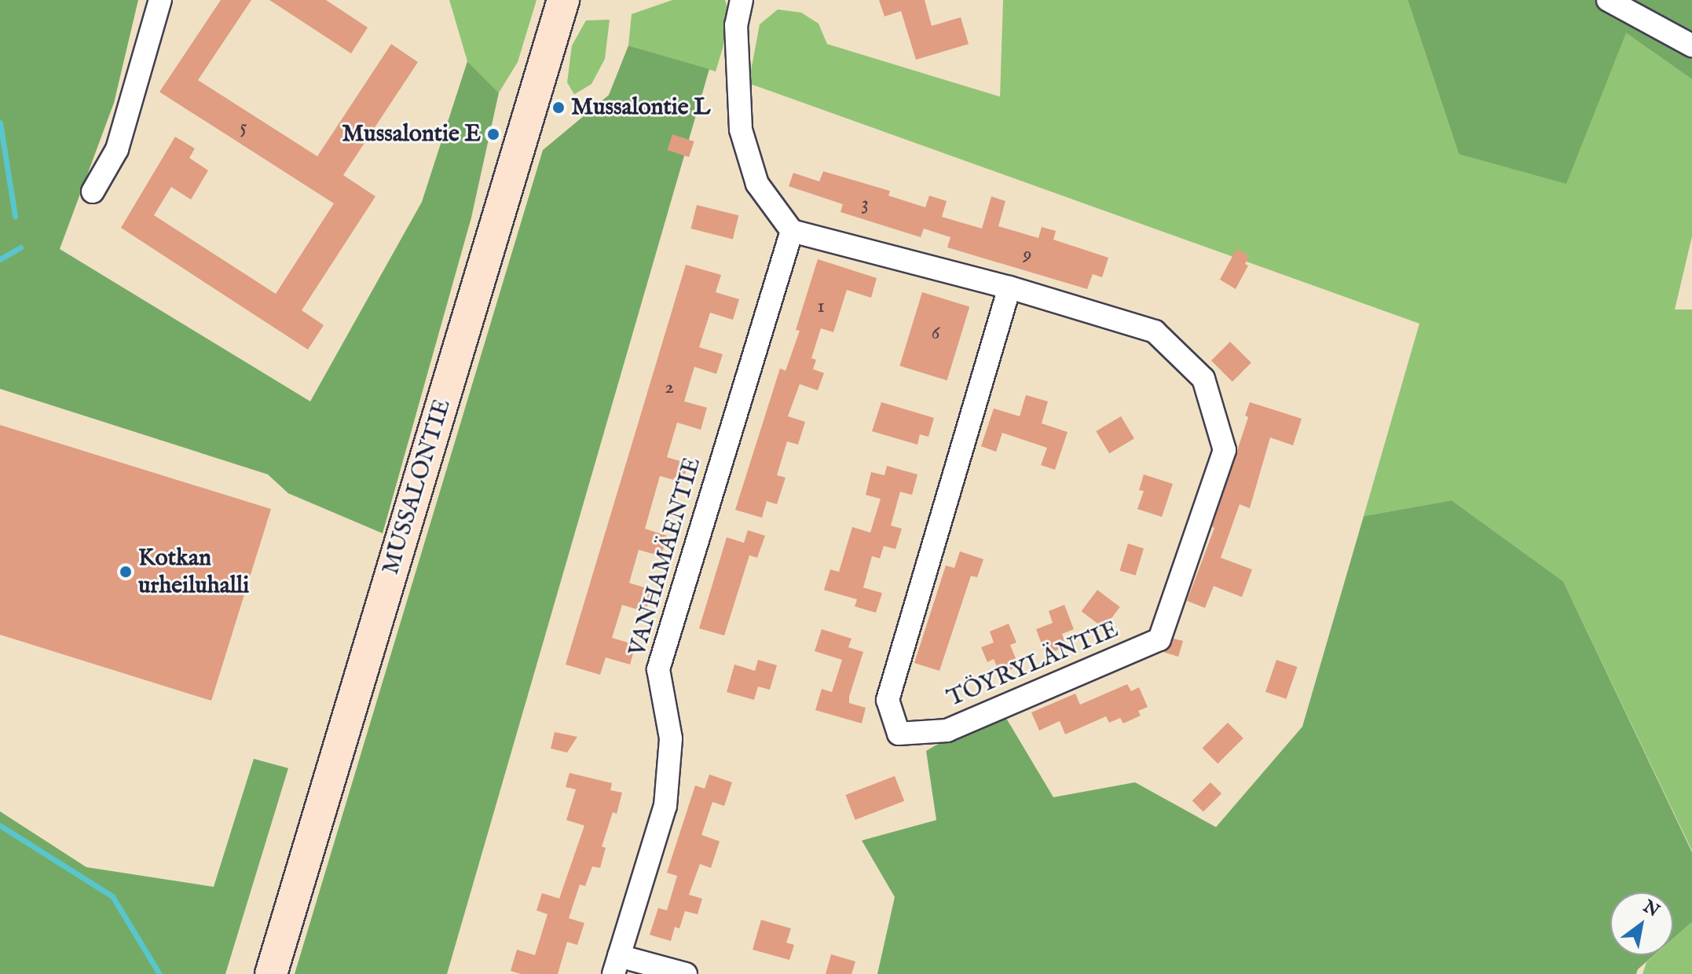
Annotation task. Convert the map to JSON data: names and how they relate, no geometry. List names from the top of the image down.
{
  "streets": {
    "main road": ["MUSSALONTIE"],
    "street": ["VANHAMÄENTIE", "TÖYRYLÄNTIE"]
  },
  "crossings": [
    ["VANHAMÄENTIE", "TÖYRYLÄNTIE"]
  ],
  "places": ["Mussalontie L", "Mussalontie E", "Kotkan urheiluhalli"],
  "house_numbers": [
    "5",
    "3",
    "9",
    "1",
    "6",
    "2"
  ],
  "north": "top right"
}
